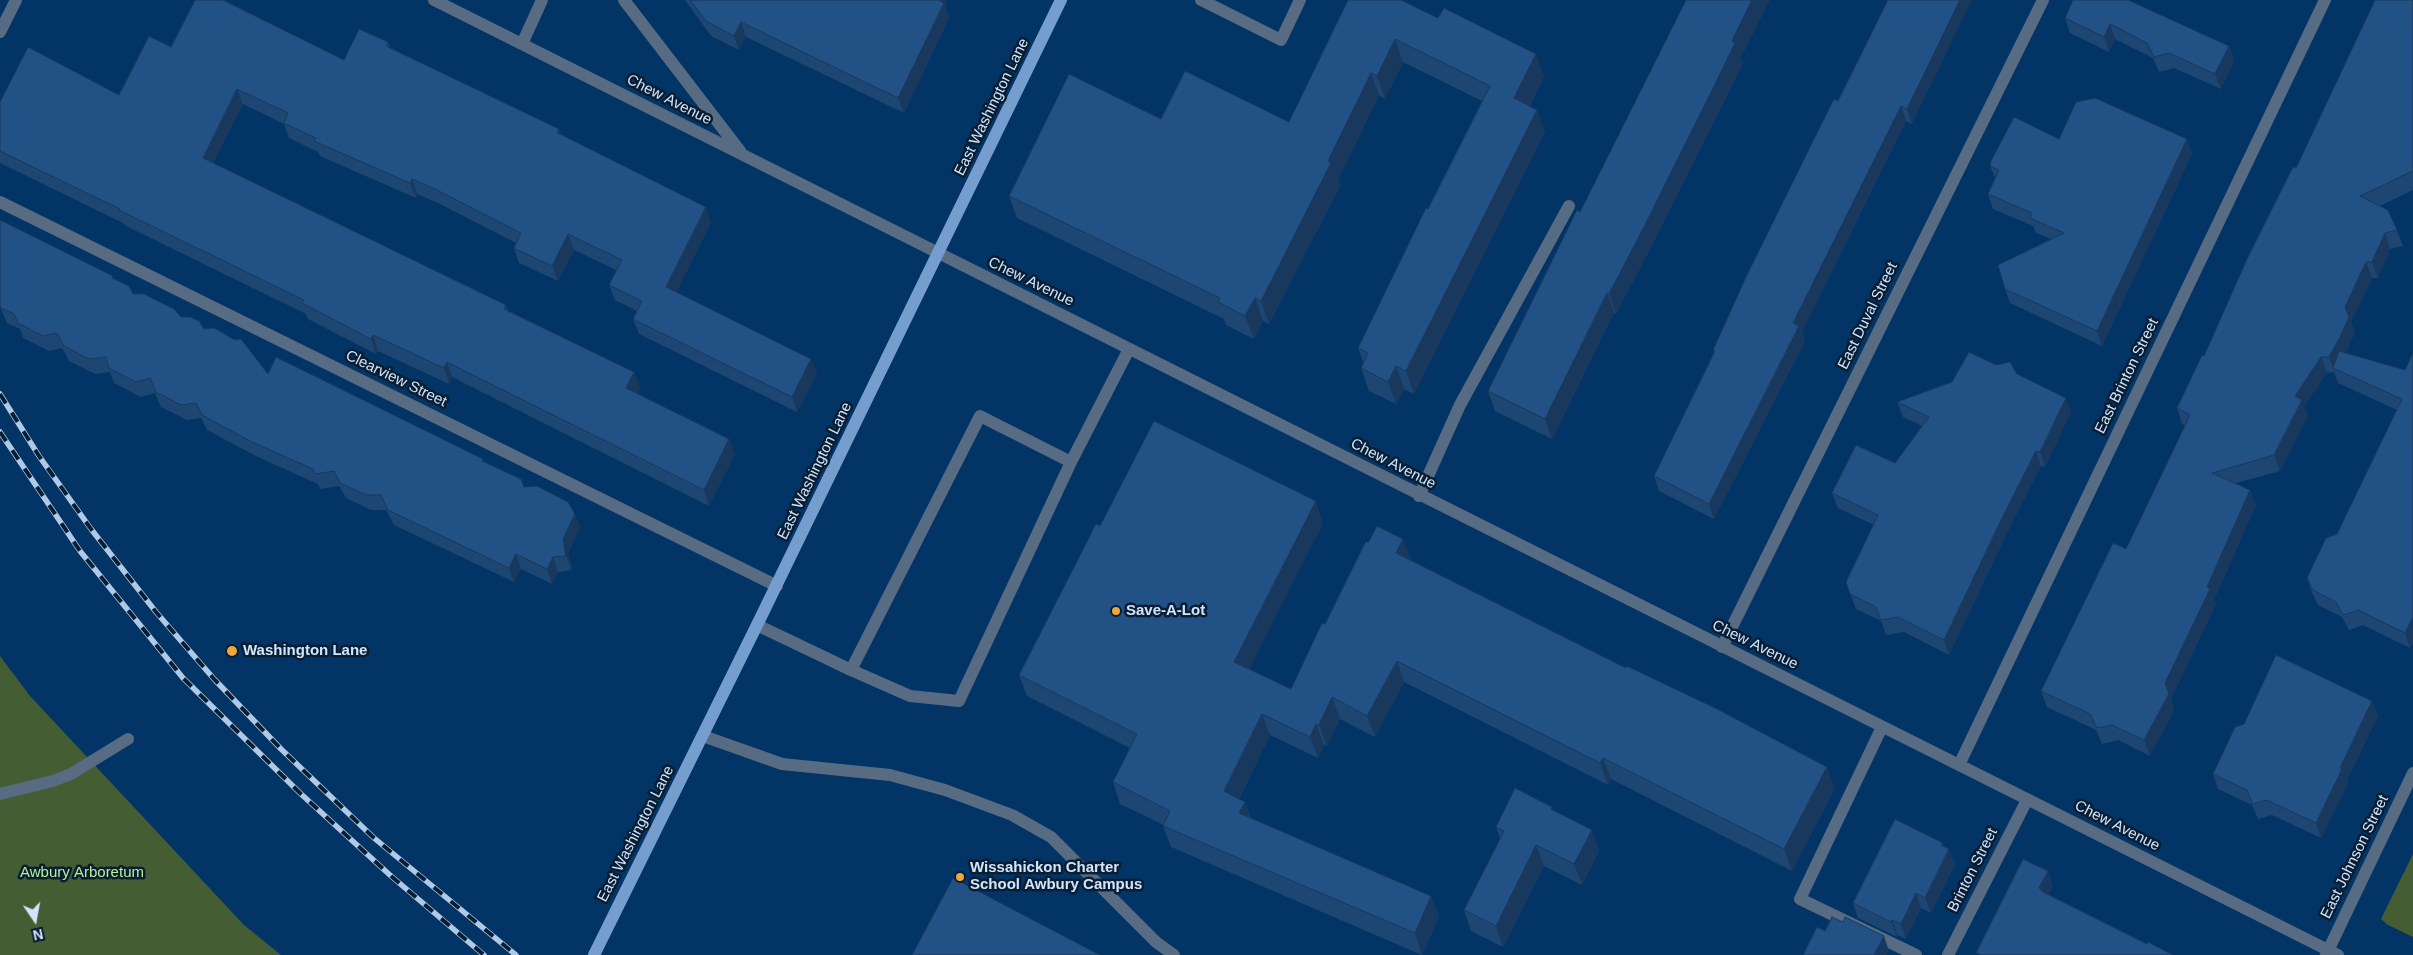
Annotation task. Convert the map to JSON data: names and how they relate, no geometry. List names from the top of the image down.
{
  "streets": {
    "main road": ["East Washington Lane"],
    "street": [
      "Chew Avenue",
      "East Duval Street",
      "East Brinton Street",
      "Clearview Street",
      "East Johnson Street",
      "Brinton Street"
    ]
  },
  "crossings": [
    ["Chew Avenue", "East Washington Lane"],
    ["Chew Avenue", "East Duval Street"],
    ["Chew Avenue", "East Brinton Street"],
    ["Chew Avenue", "East Johnson Street"],
    ["Chew Avenue", "Brinton Street"],
    ["East Washington Lane", "Clearview Street"]
  ],
  "parks": ["Awbury Arboretum"],
  "places": ["Save-A-Lot", "Washington Lane", "Wissahickon Charter School Awbury Campus"],
  "north": "bottom"
}
